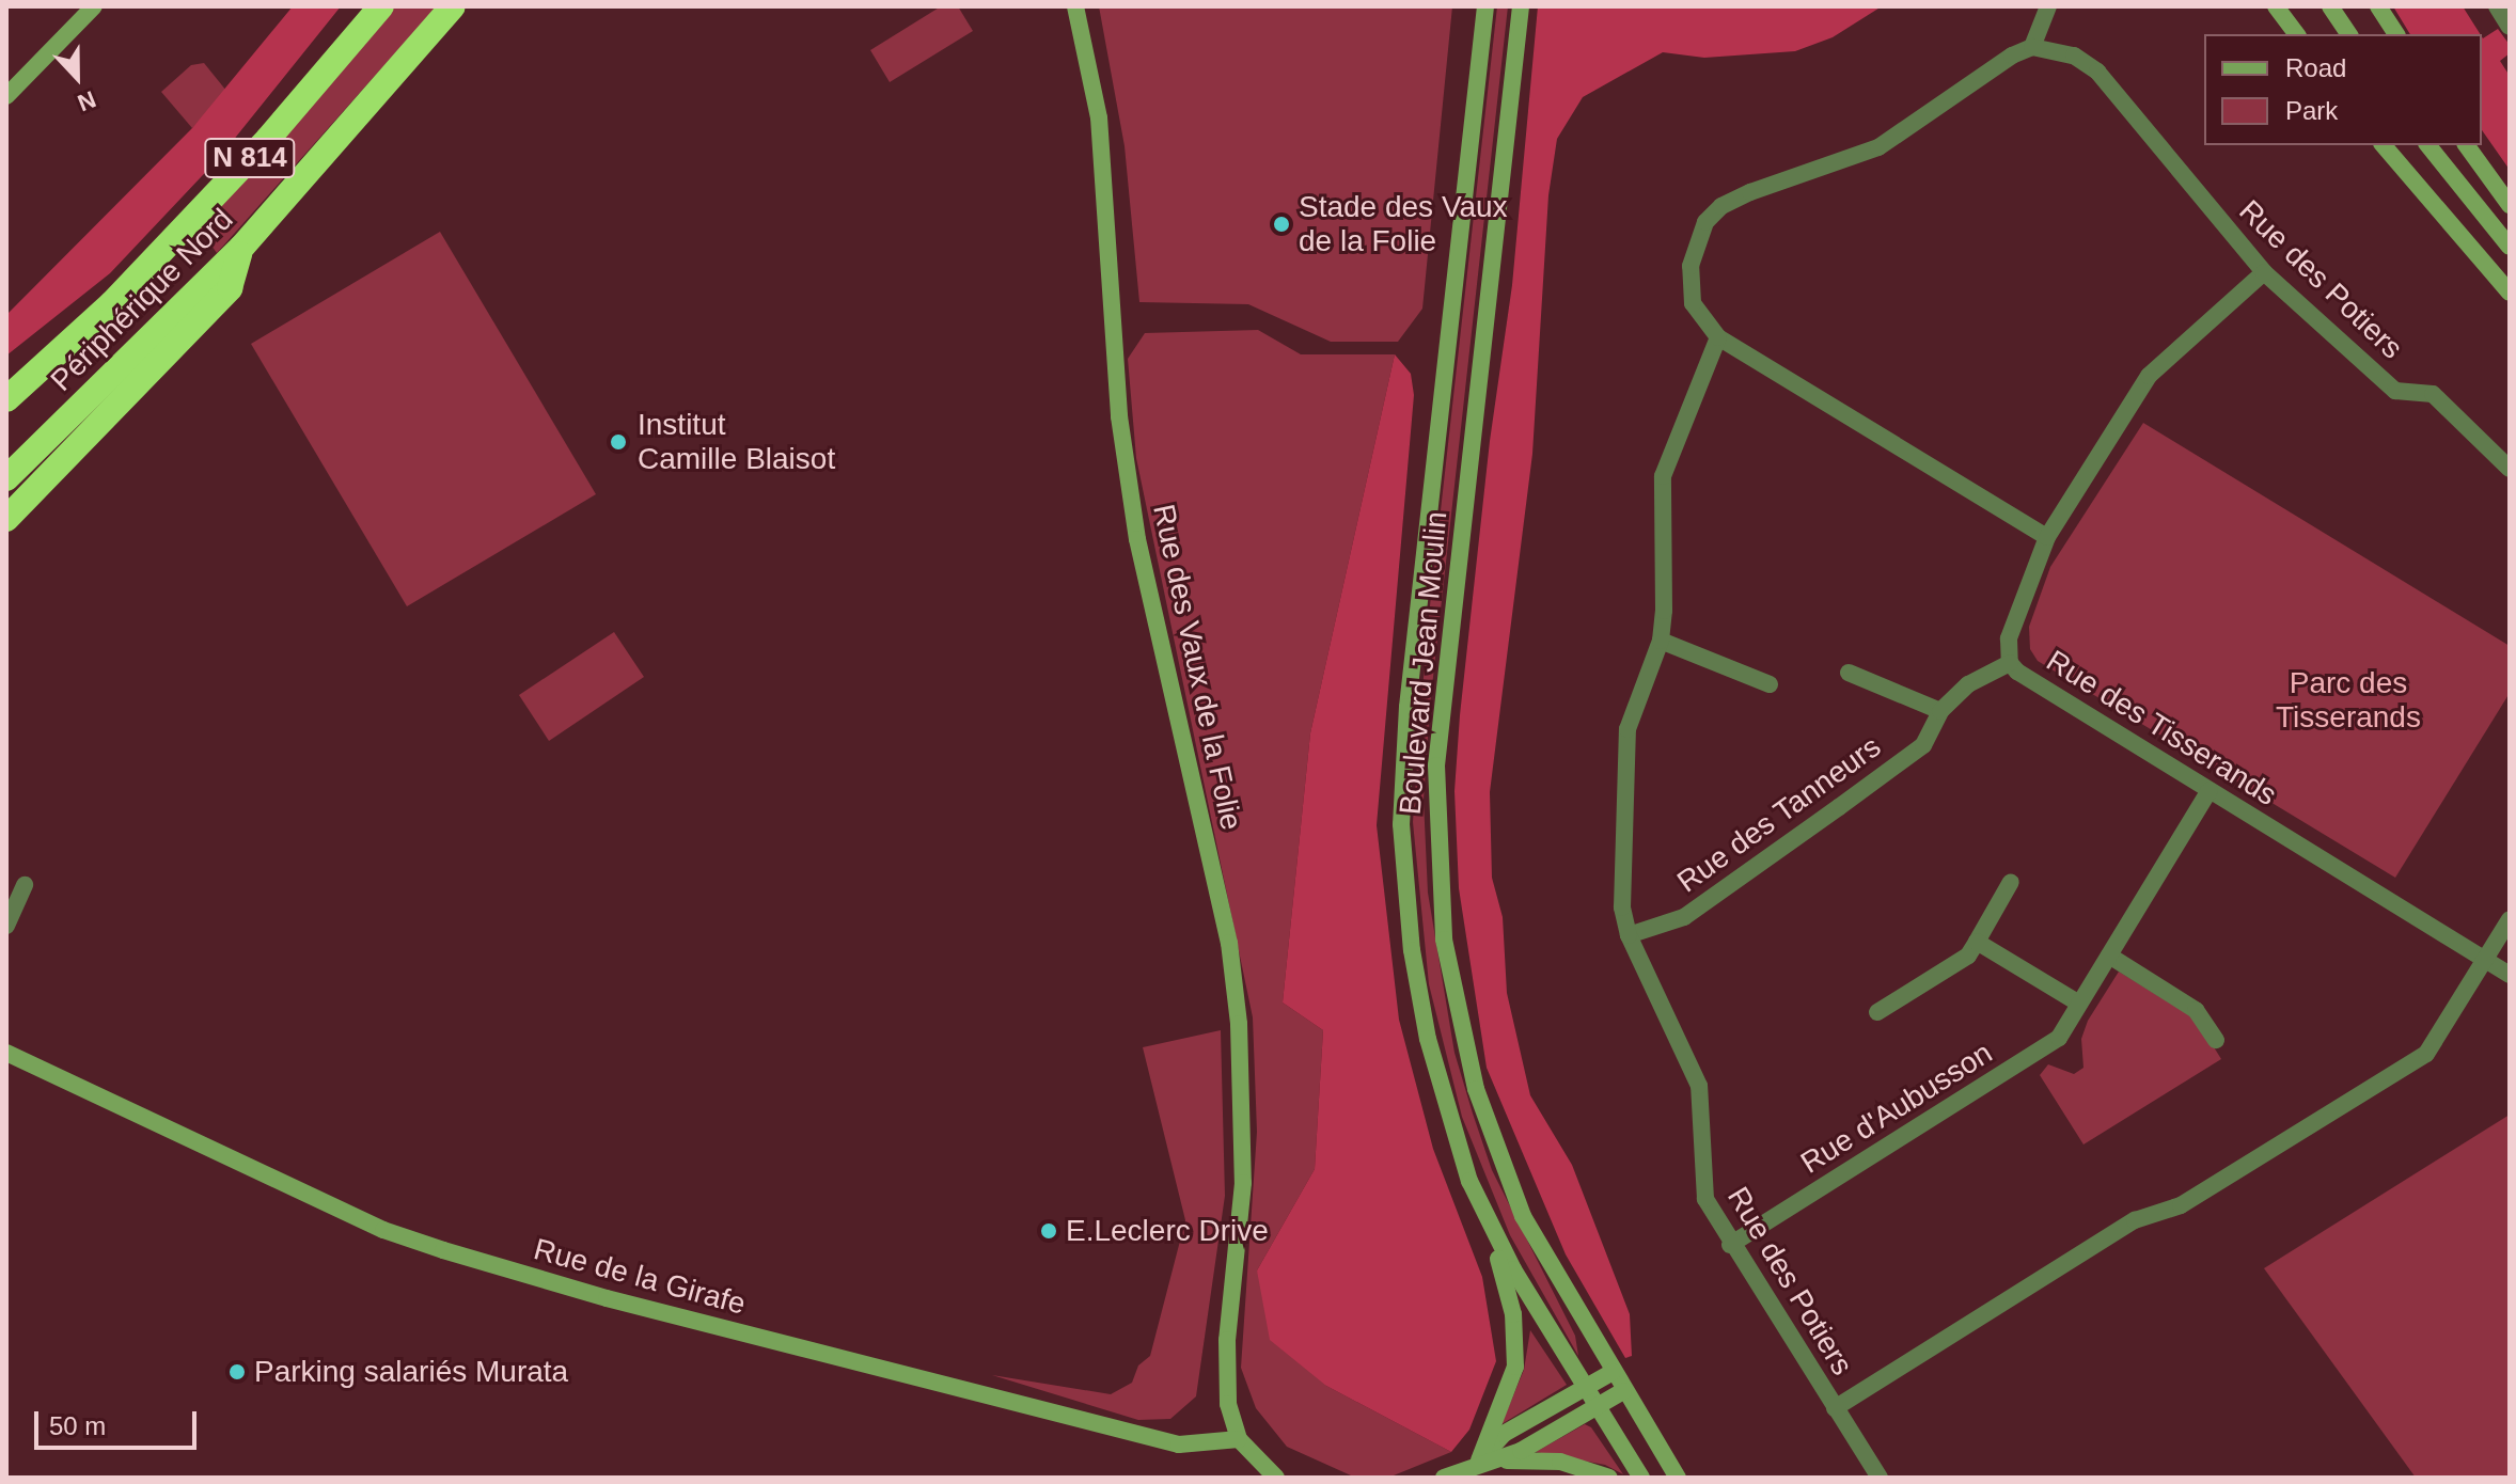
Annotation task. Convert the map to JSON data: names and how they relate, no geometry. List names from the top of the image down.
{
  "streets": {
    "highway": ["N 814", "Périphérique Nord"],
    "street": [
      "Rue des Potiers",
      "Boulevard Jean Moulin",
      "Rue des Vaux de la Folie",
      "Rue des Tisserands",
      "Rue des Tanneurs",
      "Rue d'Aubusson",
      "Rue de la Girafe"
    ]
  },
  "crossings": [
    ["Rue des Potiers", "Rue des Tisserands"],
    ["Rue des Potiers", "Rue des Tanneurs"],
    ["Rue des Potiers", "Rue d'Aubusson"],
    ["Rue des Vaux de la Folie", "Rue de la Girafe"],
    ["Rue des Tisserands", "Rue des Tanneurs"],
    ["Rue des Tisserands", "Rue d'Aubusson"]
  ],
  "parks": ["Parc des Tisserands"],
  "places": [
    "Stade des Vaux de la Folie",
    "Institut Camille Blaisot",
    "E.Leclerc Drive",
    "Parking salariés Murata"
  ],
  "legend": ["Road", "Park"],
  "scale_bar": "50 m",
  "north": "bottom"
}
